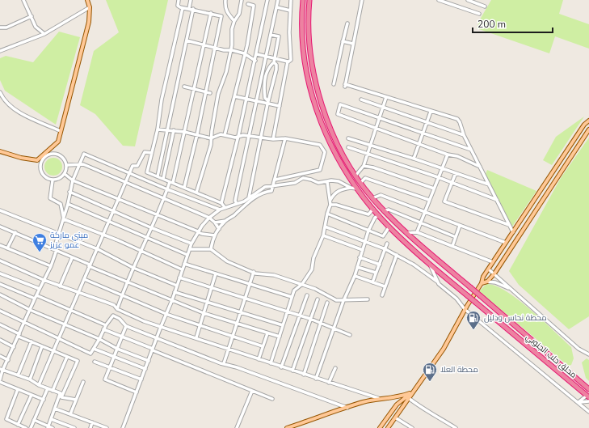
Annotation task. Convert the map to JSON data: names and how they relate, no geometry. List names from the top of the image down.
{
  "streets": {
    "highway": ["محلق حلب الجنوبي"]
  },
  "places": {
    "supermarket": ["ميني ماركة عمو عزيز"],
    "fuel station": ["محطة نحاس ودليل", "محطة العلا"]
  },
  "scale_bar": "200 m"
}
